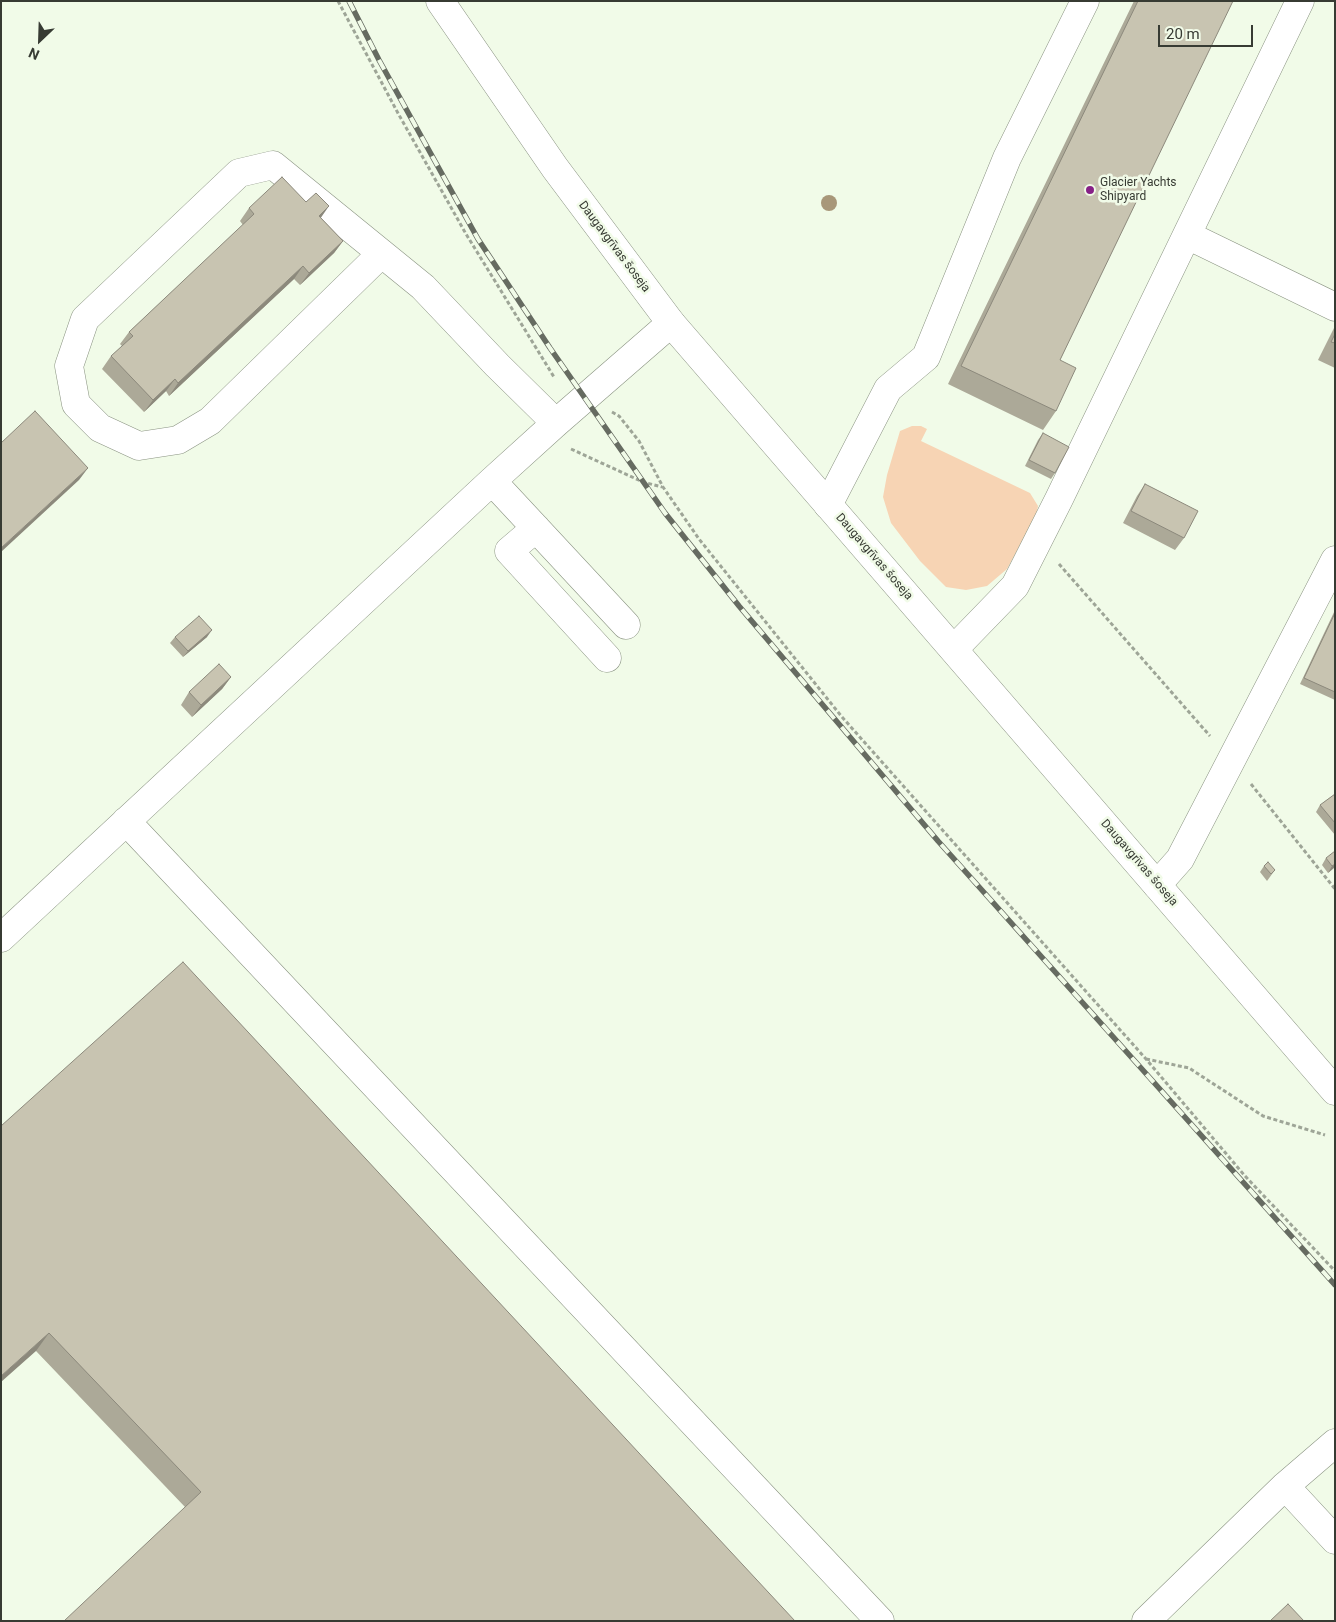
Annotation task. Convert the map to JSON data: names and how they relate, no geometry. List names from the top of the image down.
{
  "streets": {
    "main road": ["Daugavgrīvas šoseja"]
  },
  "places": ["Glacier Yachts Shipyard"],
  "scale_bar": "20 m",
  "north": "bottom left"
}
